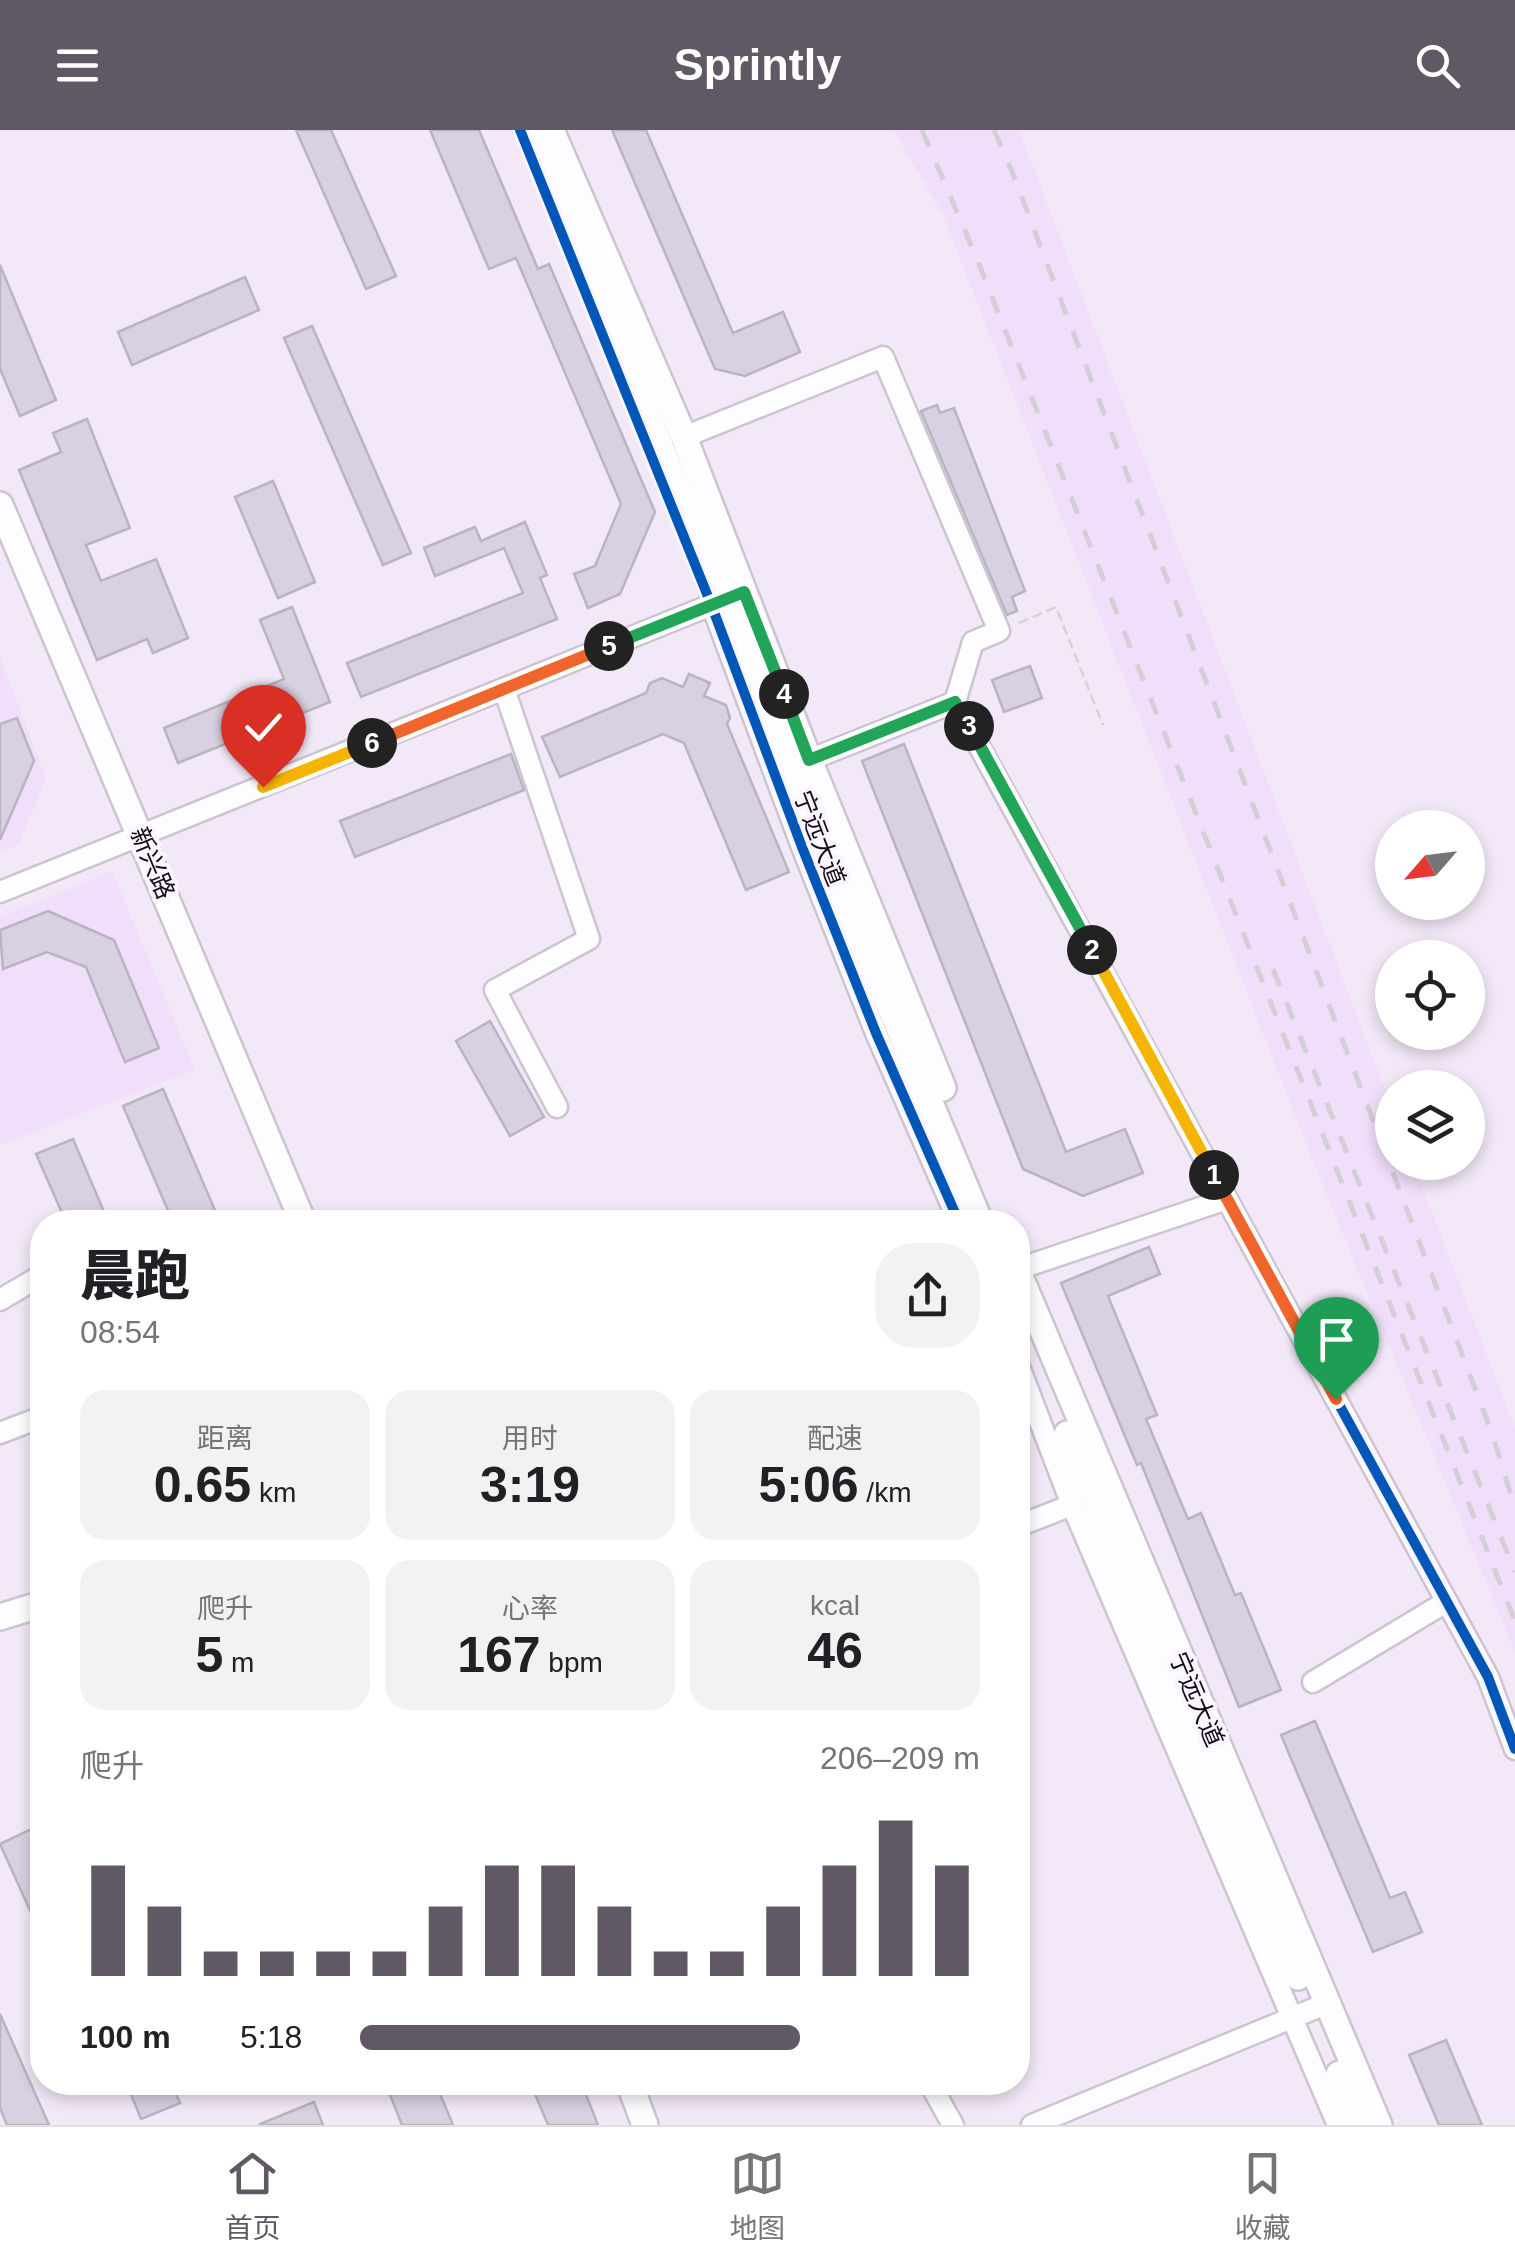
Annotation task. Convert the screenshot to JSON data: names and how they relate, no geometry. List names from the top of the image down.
{
  "streets": {
    "main road": ["宁远大道", "新兴路"]
  },
  "north": "bottom left",
  "page": {
    "header": "Sprintly",
    "pins": [
      "5",
      "4",
      "3",
      "6",
      "2",
      "1"
    ],
    "heading": ["晨跑", "08:54"],
    "stats": [
      ["距离", "0.65 km"],
      ["用时", "3:19"],
      ["配速", "5:06 /km"],
      ["爬升", "5 m"],
      ["心率", "167 bpm"],
      ["kcal", "46"]
    ],
    "chart": ["爬升", "206–209 m"],
    "list": [
      {
        "name": "100 m",
        "note": "5:18"
      }
    ],
    "tabs": ["首页", "地图", "收藏"]
  }
}
